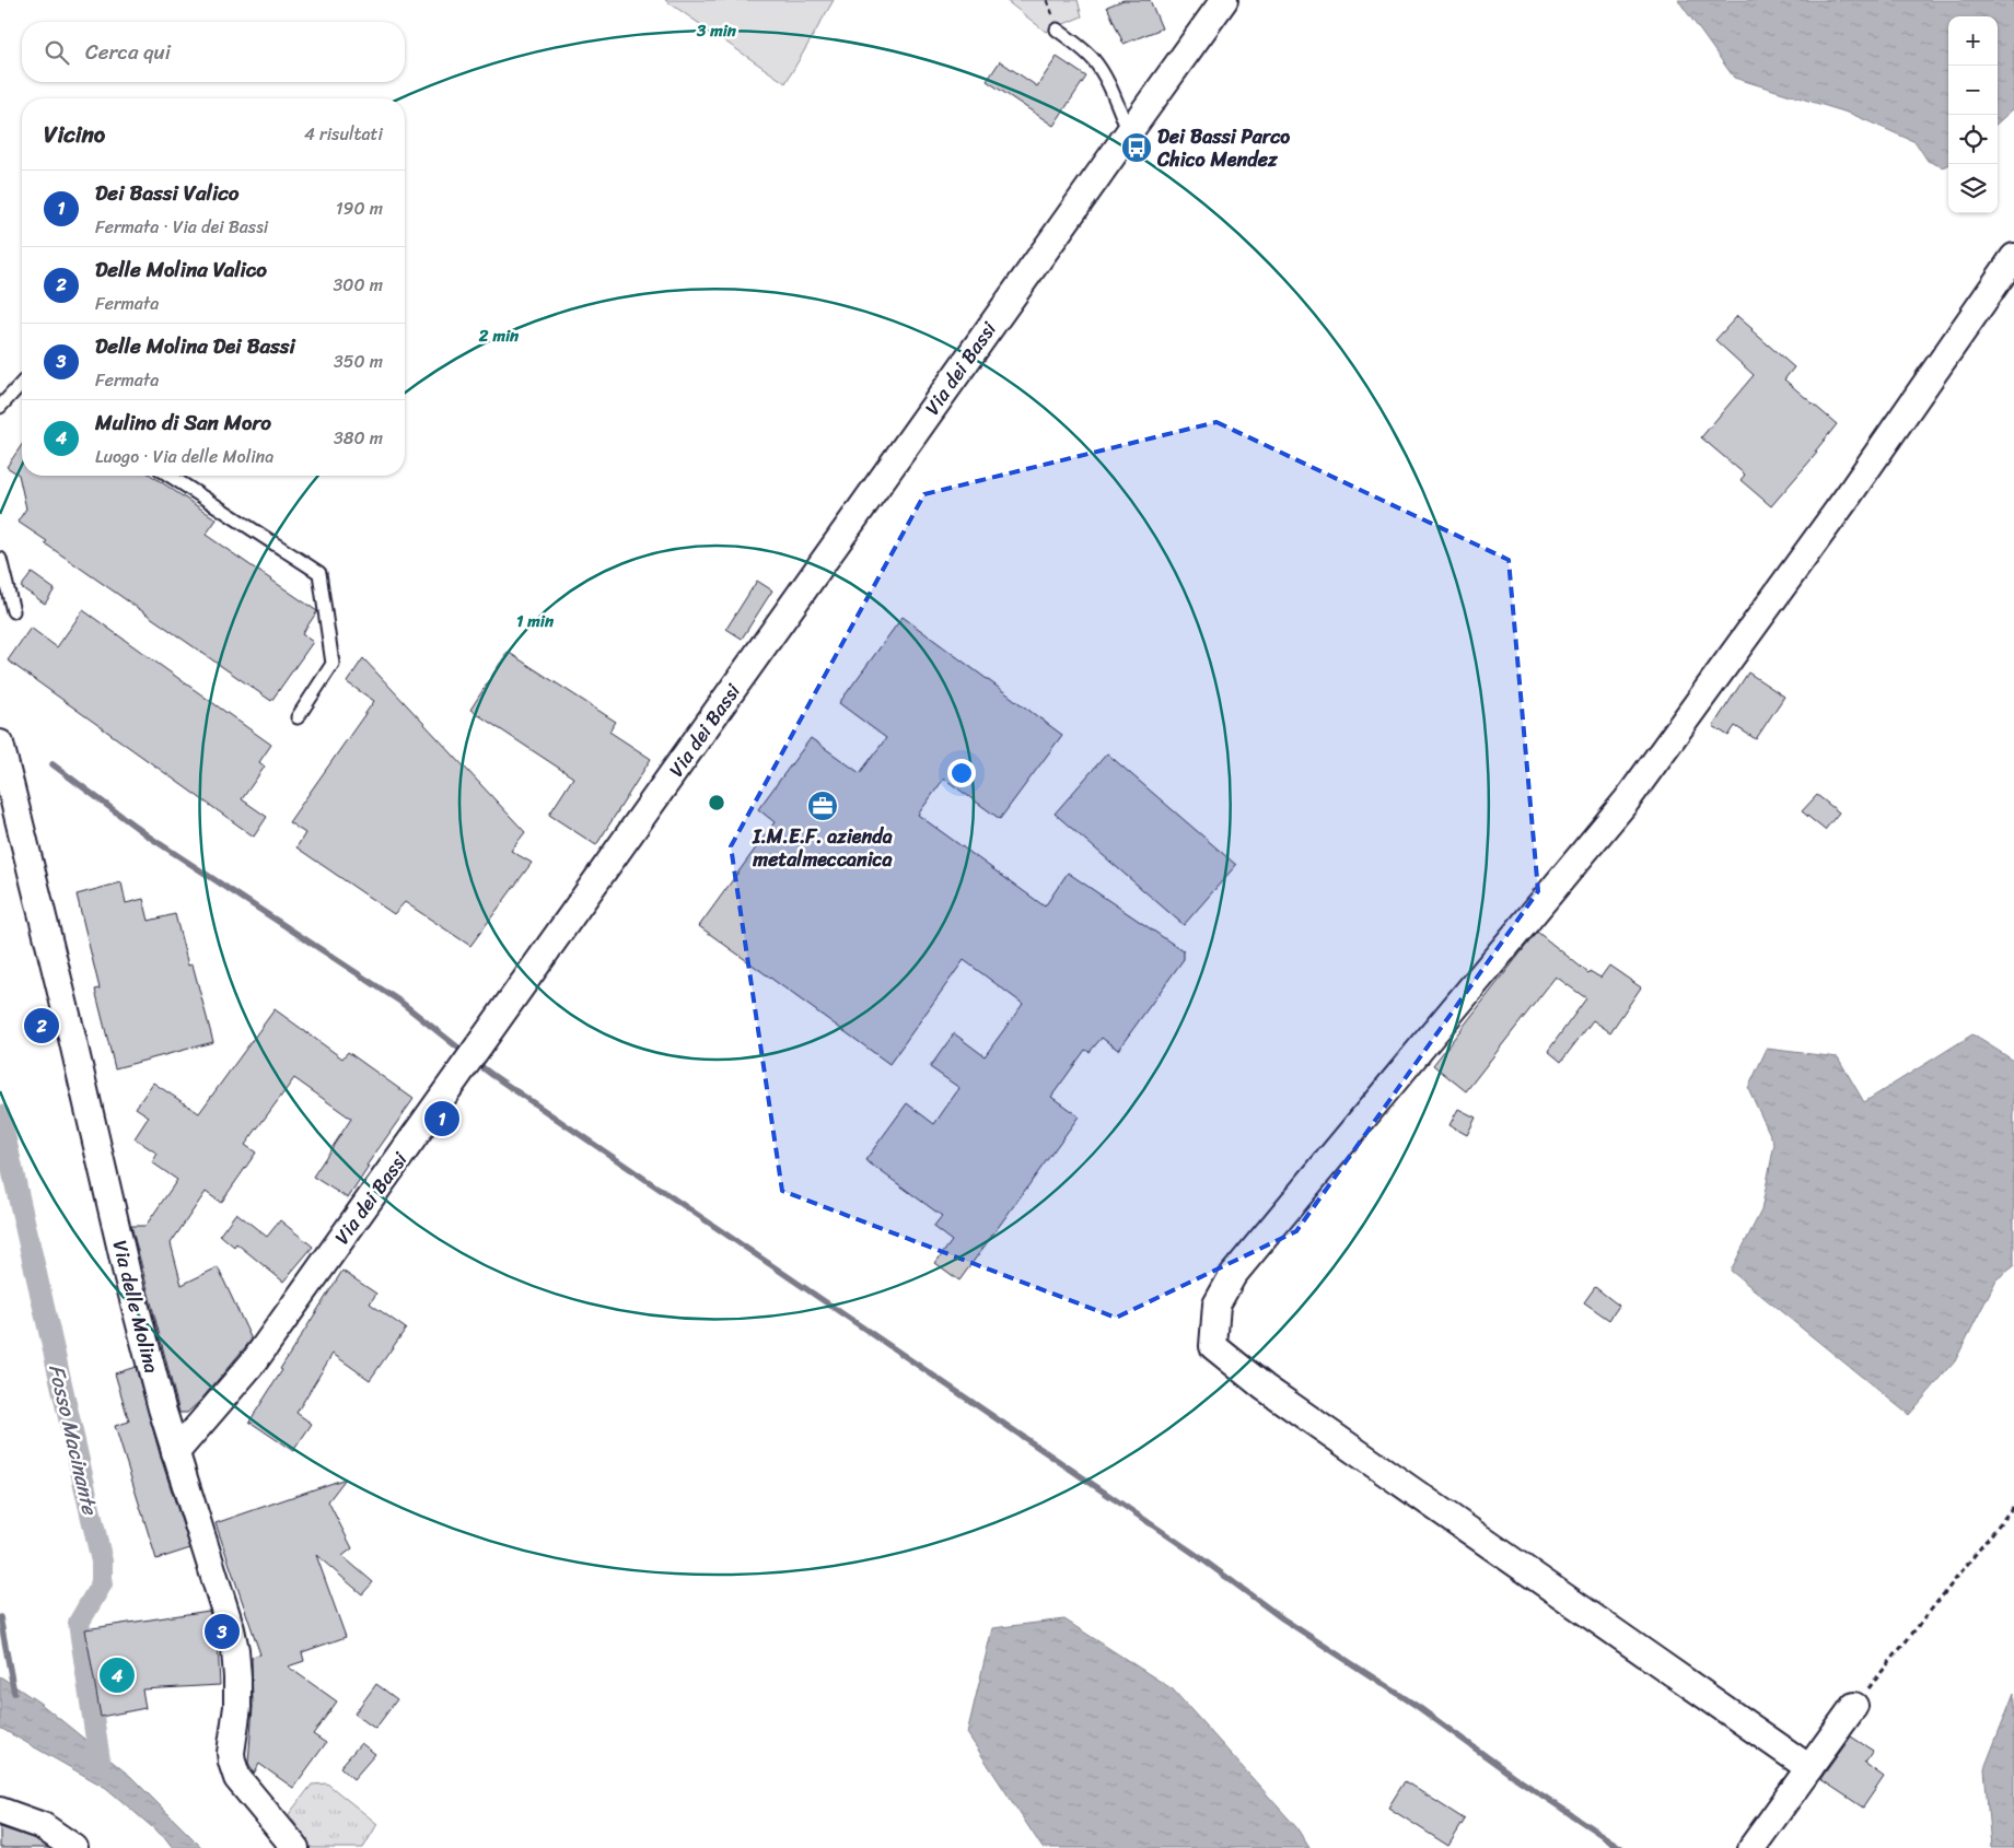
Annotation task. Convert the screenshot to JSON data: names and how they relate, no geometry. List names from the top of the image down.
{
  "streets": {
    "street": ["Via dei Bassi", "Via delle Molina"]
  },
  "crossings": [
    ["Via dei Bassi", "Via delle Molina"]
  ],
  "water": ["Fosso Macinante"],
  "places": {
    "bus stop": ["Dei Bassi Parco Chico Mendez"],
    "office": ["I.M.E.F. azienda metalmeccanica"]
  },
  "page": {
    "map_buttons": ["+", "−"],
    "search": "Cerca qui",
    "heading": ["Vicino", "4 risultati"],
    "list": [
      {
        "mark": "1",
        "name": "Dei Bassi Valico",
        "note": "Fermata · Via dei Bassi",
        "value": "190 m"
      },
      {
        "mark": "2",
        "name": "Delle Molina Valico",
        "note": "Fermata",
        "value": "300 m"
      },
      {
        "mark": "3",
        "name": "Delle Molina Dei Bassi",
        "note": "Fermata",
        "value": "350 m"
      },
      {
        "mark": "4",
        "name": "Mulino di San Moro",
        "note": "Luogo · Via delle Molina",
        "value": "380 m"
      }
    ],
    "pins": [
      "2",
      "1",
      "3",
      "4"
    ]
  },
  "rings": ["3 min", "2 min", "1 min"]
}
